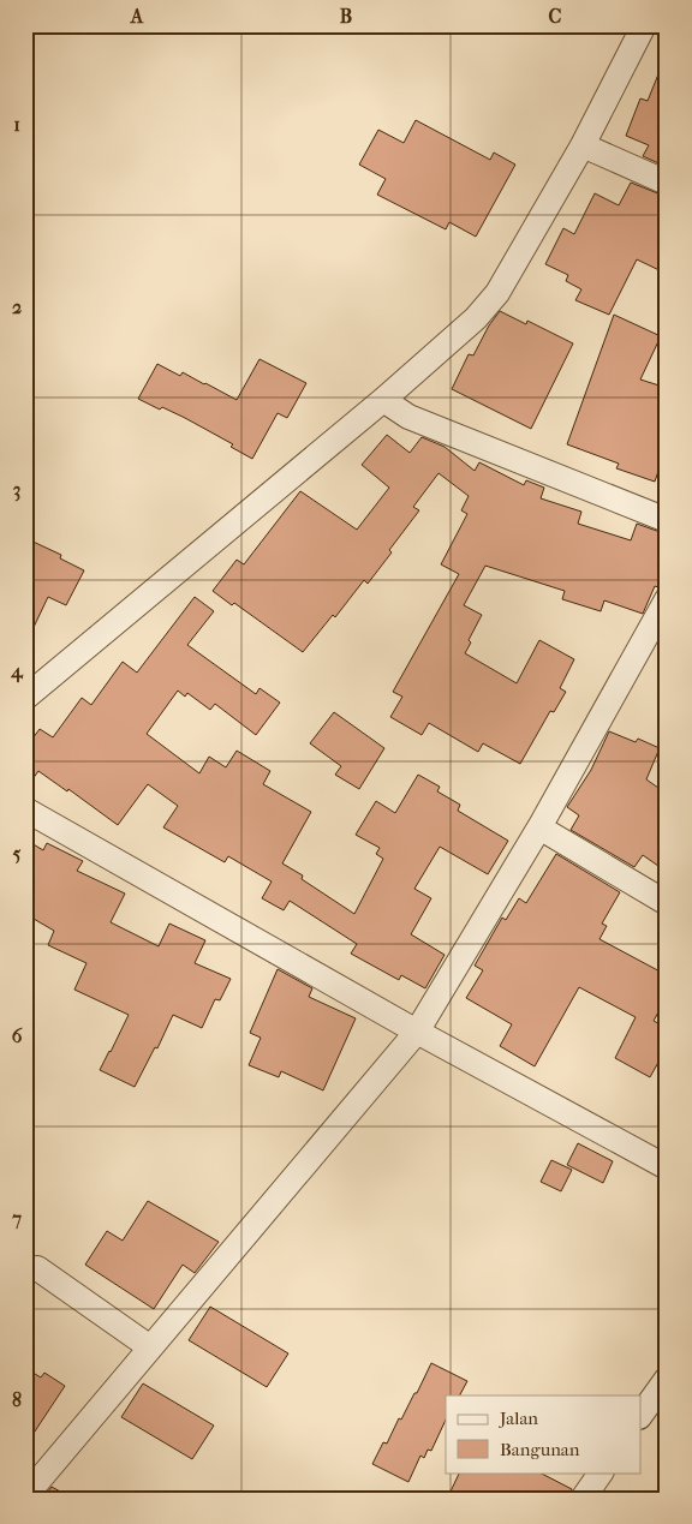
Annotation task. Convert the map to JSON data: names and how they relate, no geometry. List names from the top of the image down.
{
  "legend": ["Jalan", "Bangunan"],
  "grid": {
    "columns": ["A", "B", "C"],
    "rows": [
      "1",
      "2",
      "3",
      "4",
      "5",
      "6",
      "7",
      "8"
    ]
  }
}
